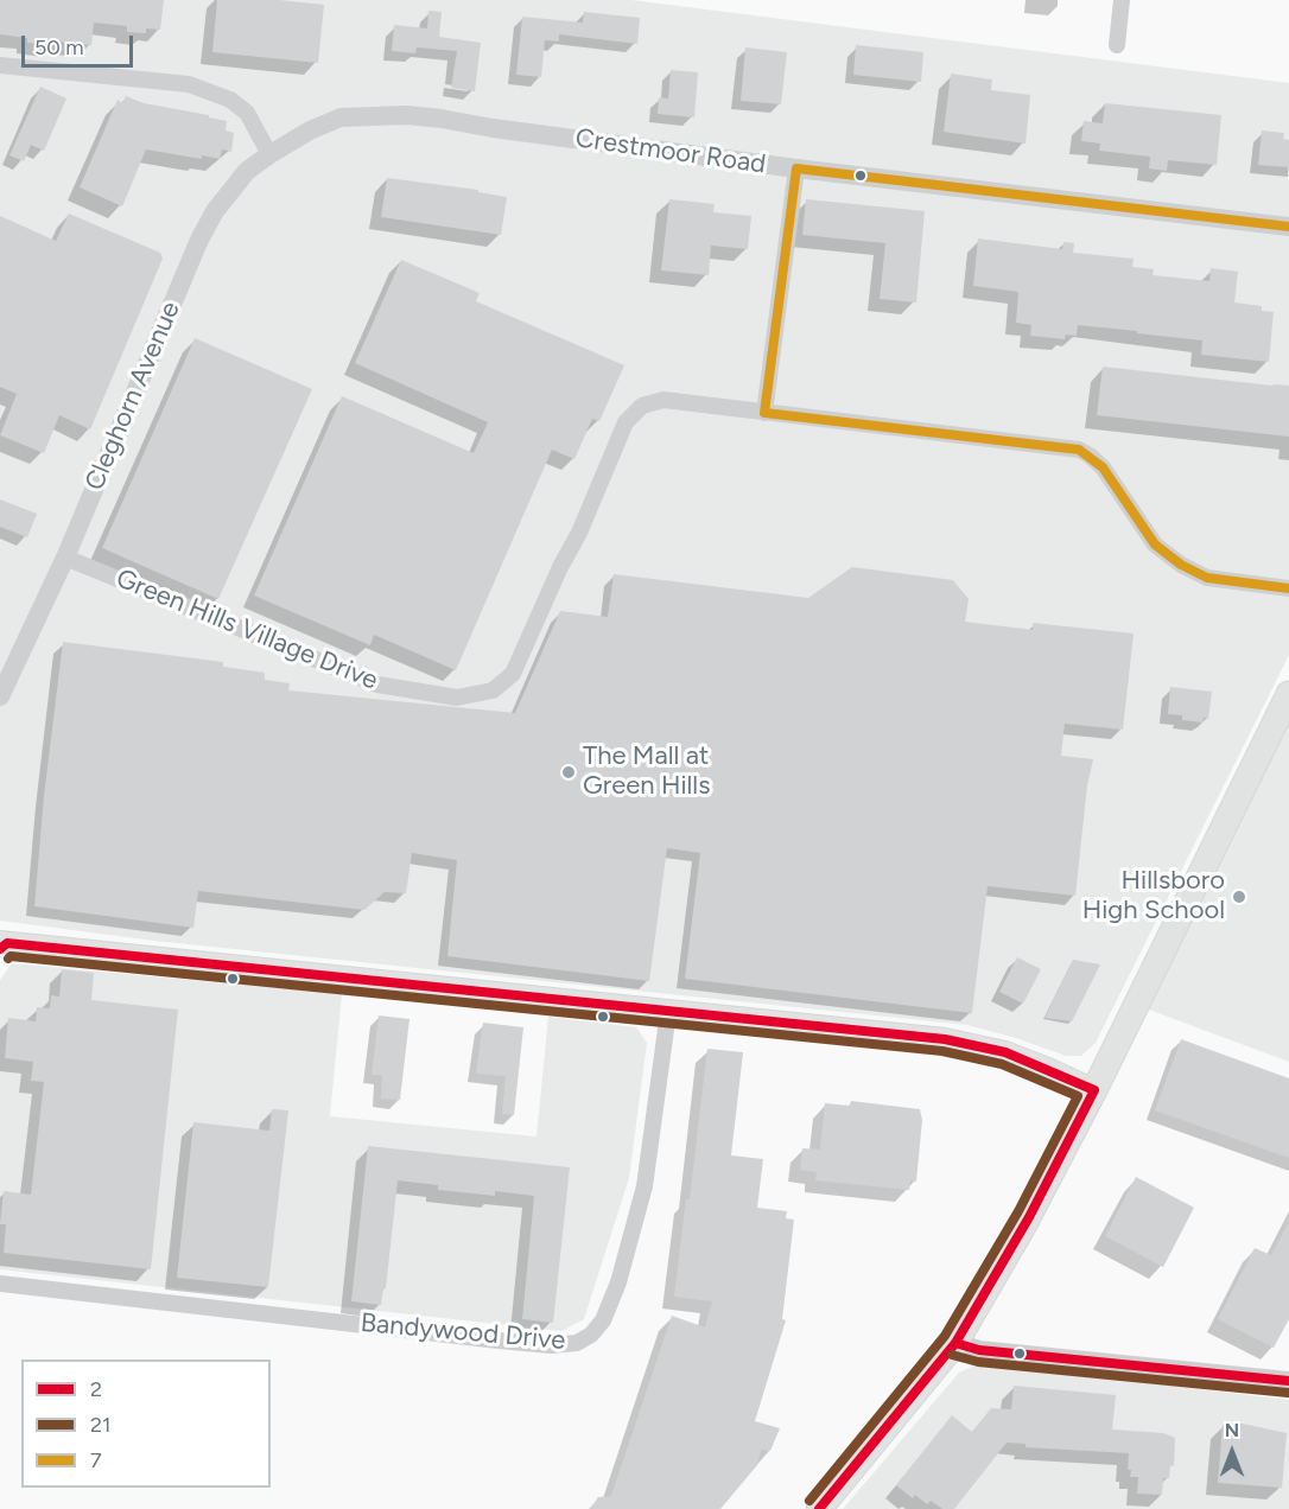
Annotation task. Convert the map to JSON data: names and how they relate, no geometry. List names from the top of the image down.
{
  "streets": {
    "street": [
      "Crestmoor Road",
      "Cleghorn Avenue",
      "Green Hills Village Drive",
      "Bandywood Drive"
    ]
  },
  "crossings": [
    ["Crestmoor Road", "Cleghorn Avenue"],
    ["Cleghorn Avenue", "Green Hills Village Drive"]
  ],
  "places": ["The Mall at Green Hills", "Hillsboro High School"],
  "lines": ["transit line 7", "transit line 2", "transit line 21"],
  "legend": ["2", "21", "7"],
  "scale_bar": "50 m",
  "north": "top"
}
